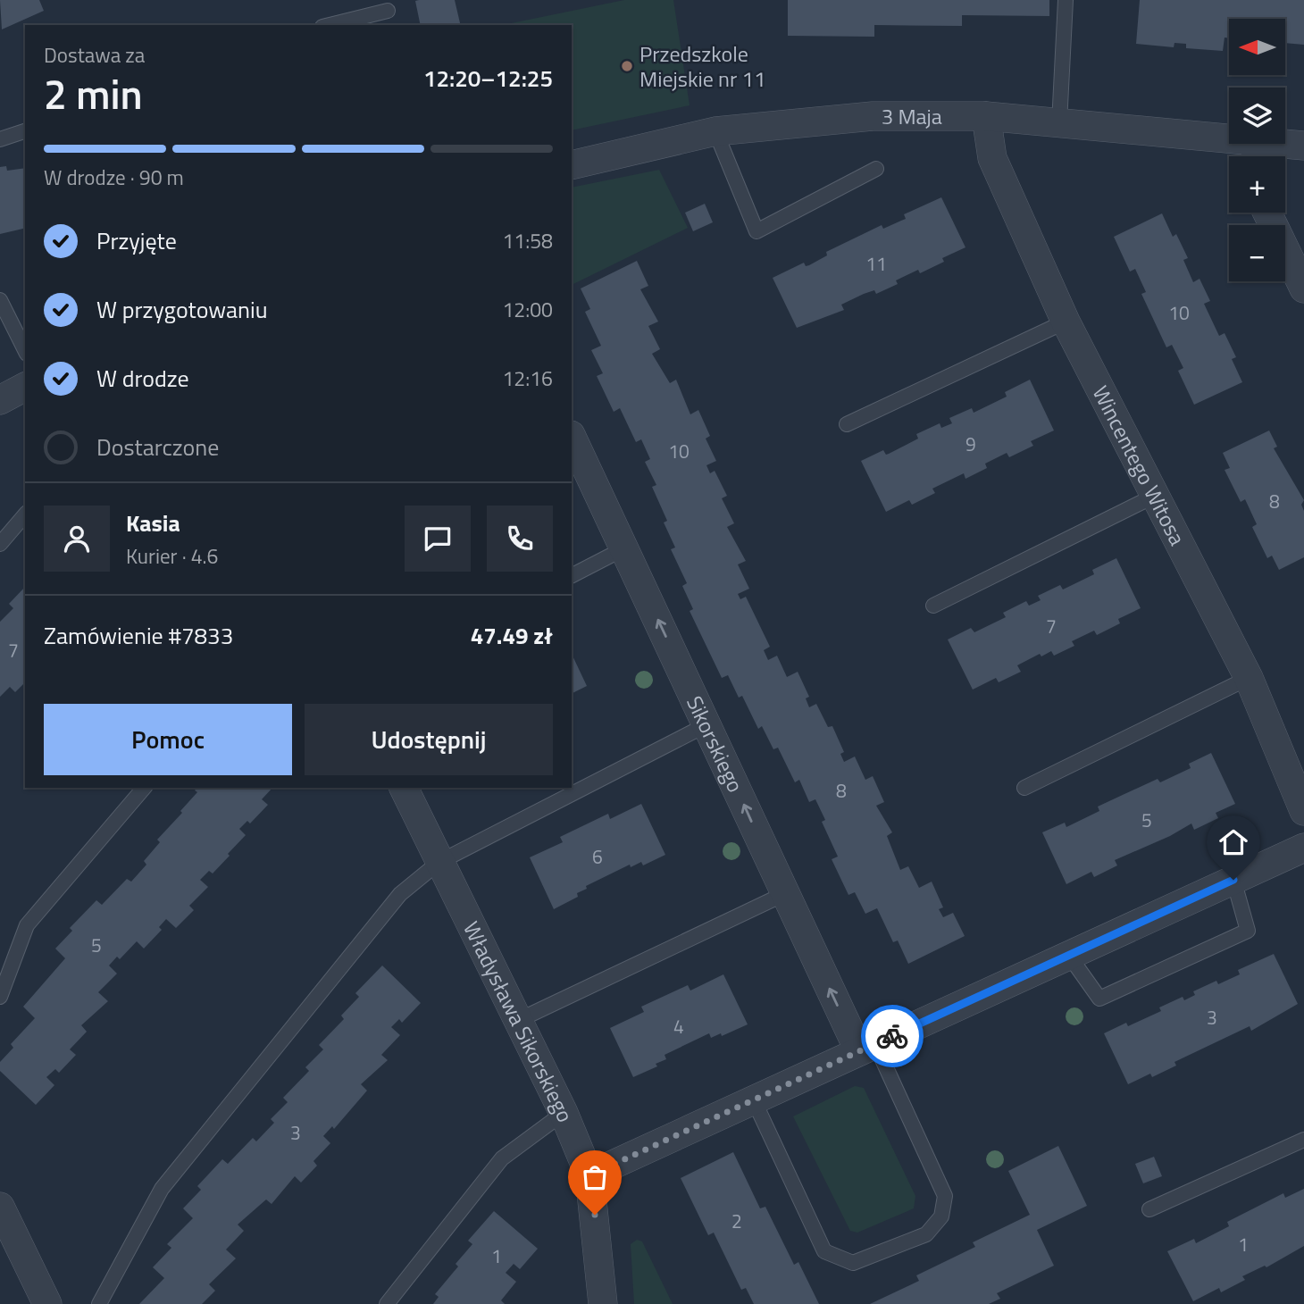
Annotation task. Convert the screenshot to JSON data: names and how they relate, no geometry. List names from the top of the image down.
{
  "streets": {
    "street": [
      "3 Maja",
      "Wincentego Witosa",
      "Sikorskiego",
      "Władysława Sikorskiego"
    ]
  },
  "crossings": [
    ["3 Maja", "Wincentego Witosa"]
  ],
  "one_way": ["Sikorskiego"],
  "places": ["Przedszkole Miejskie nr 11"],
  "house_numbers": [
    "11",
    "10",
    "9",
    "10",
    "8",
    "7",
    "7",
    "8",
    "5",
    "6",
    "5",
    "3",
    "4",
    "3",
    "2",
    "1",
    "1"
  ],
  "north": "left",
  "page": {
    "map_buttons": ["+", "−"],
    "heading": ["2 min", "Dostawa za", "12:20–12:25"],
    "panel": [
      "Kasia",
      "Kurier · 4.6",
      "Zamówienie #7833",
      "47.49 zł"
    ],
    "bar": "W drodze · 90 m",
    "list": [
      ["Przyjęte", "11:58"],
      ["W przygotowaniu", "12:00"],
      ["W drodze", "12:16"],
      "Dostarczone"
    ],
    "buttons": ["Pomoc", "Udostępnij"]
  }
}
